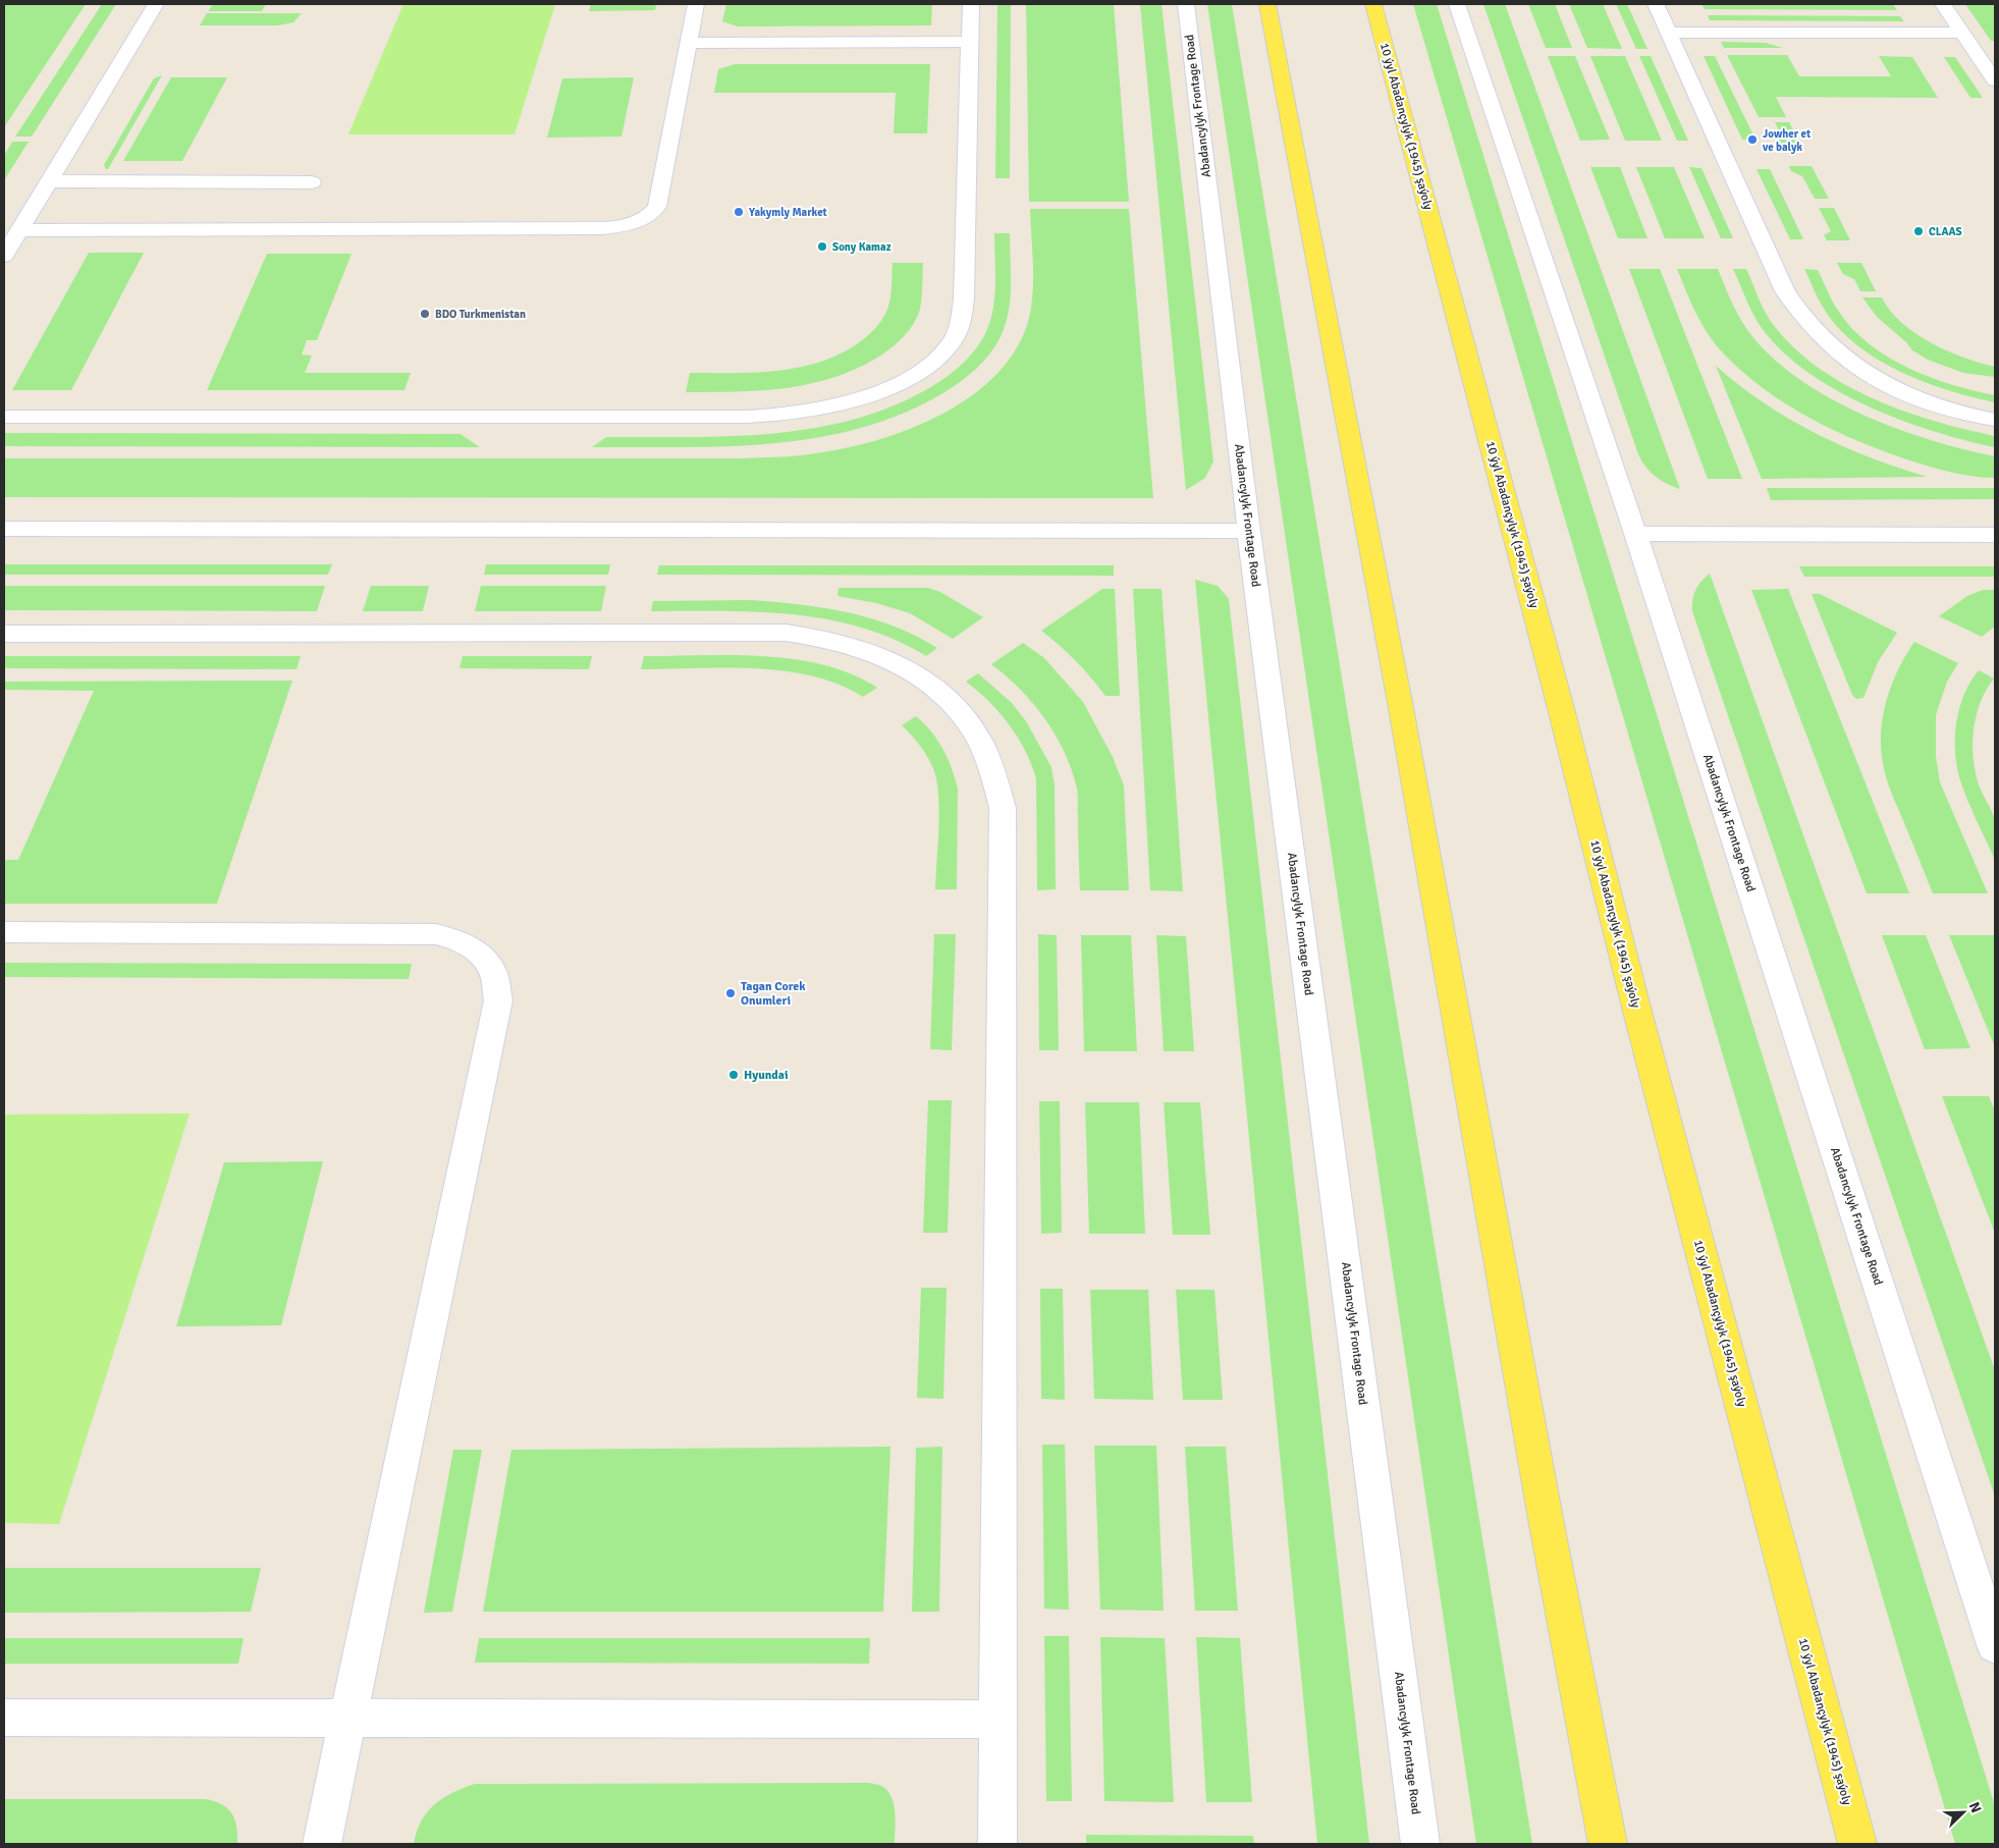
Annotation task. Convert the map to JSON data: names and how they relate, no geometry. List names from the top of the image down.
{
  "streets": {
    "main road": ["10 ýyl Abadançylyk (1945) şaýoly"],
    "street": ["Abadancylyk Frontage Road"]
  },
  "places": [
    "Jowher et ve balyk",
    "Yakymly Market",
    "CLAAS",
    "Sony Kamaz",
    "BDO Turkmenistan",
    "Tagan Corek Onumleri",
    "Hyundai"
  ],
  "north": "top right"
}
